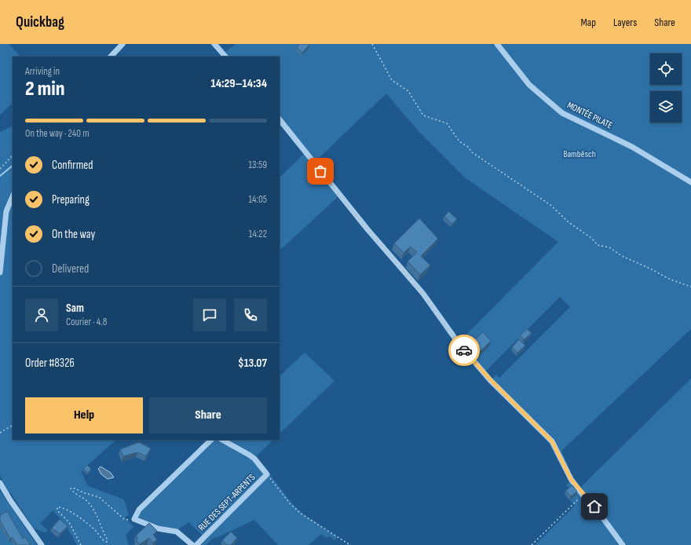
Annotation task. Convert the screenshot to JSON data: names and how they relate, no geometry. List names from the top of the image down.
{
  "streets": {
    "street": ["MONTÉE PILATE", "RUE DES SEPT-ARPENTS"]
  },
  "parks": ["Bambësch"],
  "page": {
    "header": "Quickbag",
    "nav": ["Map", "Layers", "Share"],
    "heading": ["2 min", "Arriving in", "14:29–14:34"],
    "panel": [
      "Sam",
      "Courier · 4.8",
      "Order #8326",
      "$13.07"
    ],
    "bar": "On the way · 240 m",
    "list": [
      ["Confirmed", "13:59"],
      ["Preparing", "14:05"],
      ["On the way", "14:22"],
      "Delivered"
    ],
    "buttons": ["Help", "Share"]
  }
}
